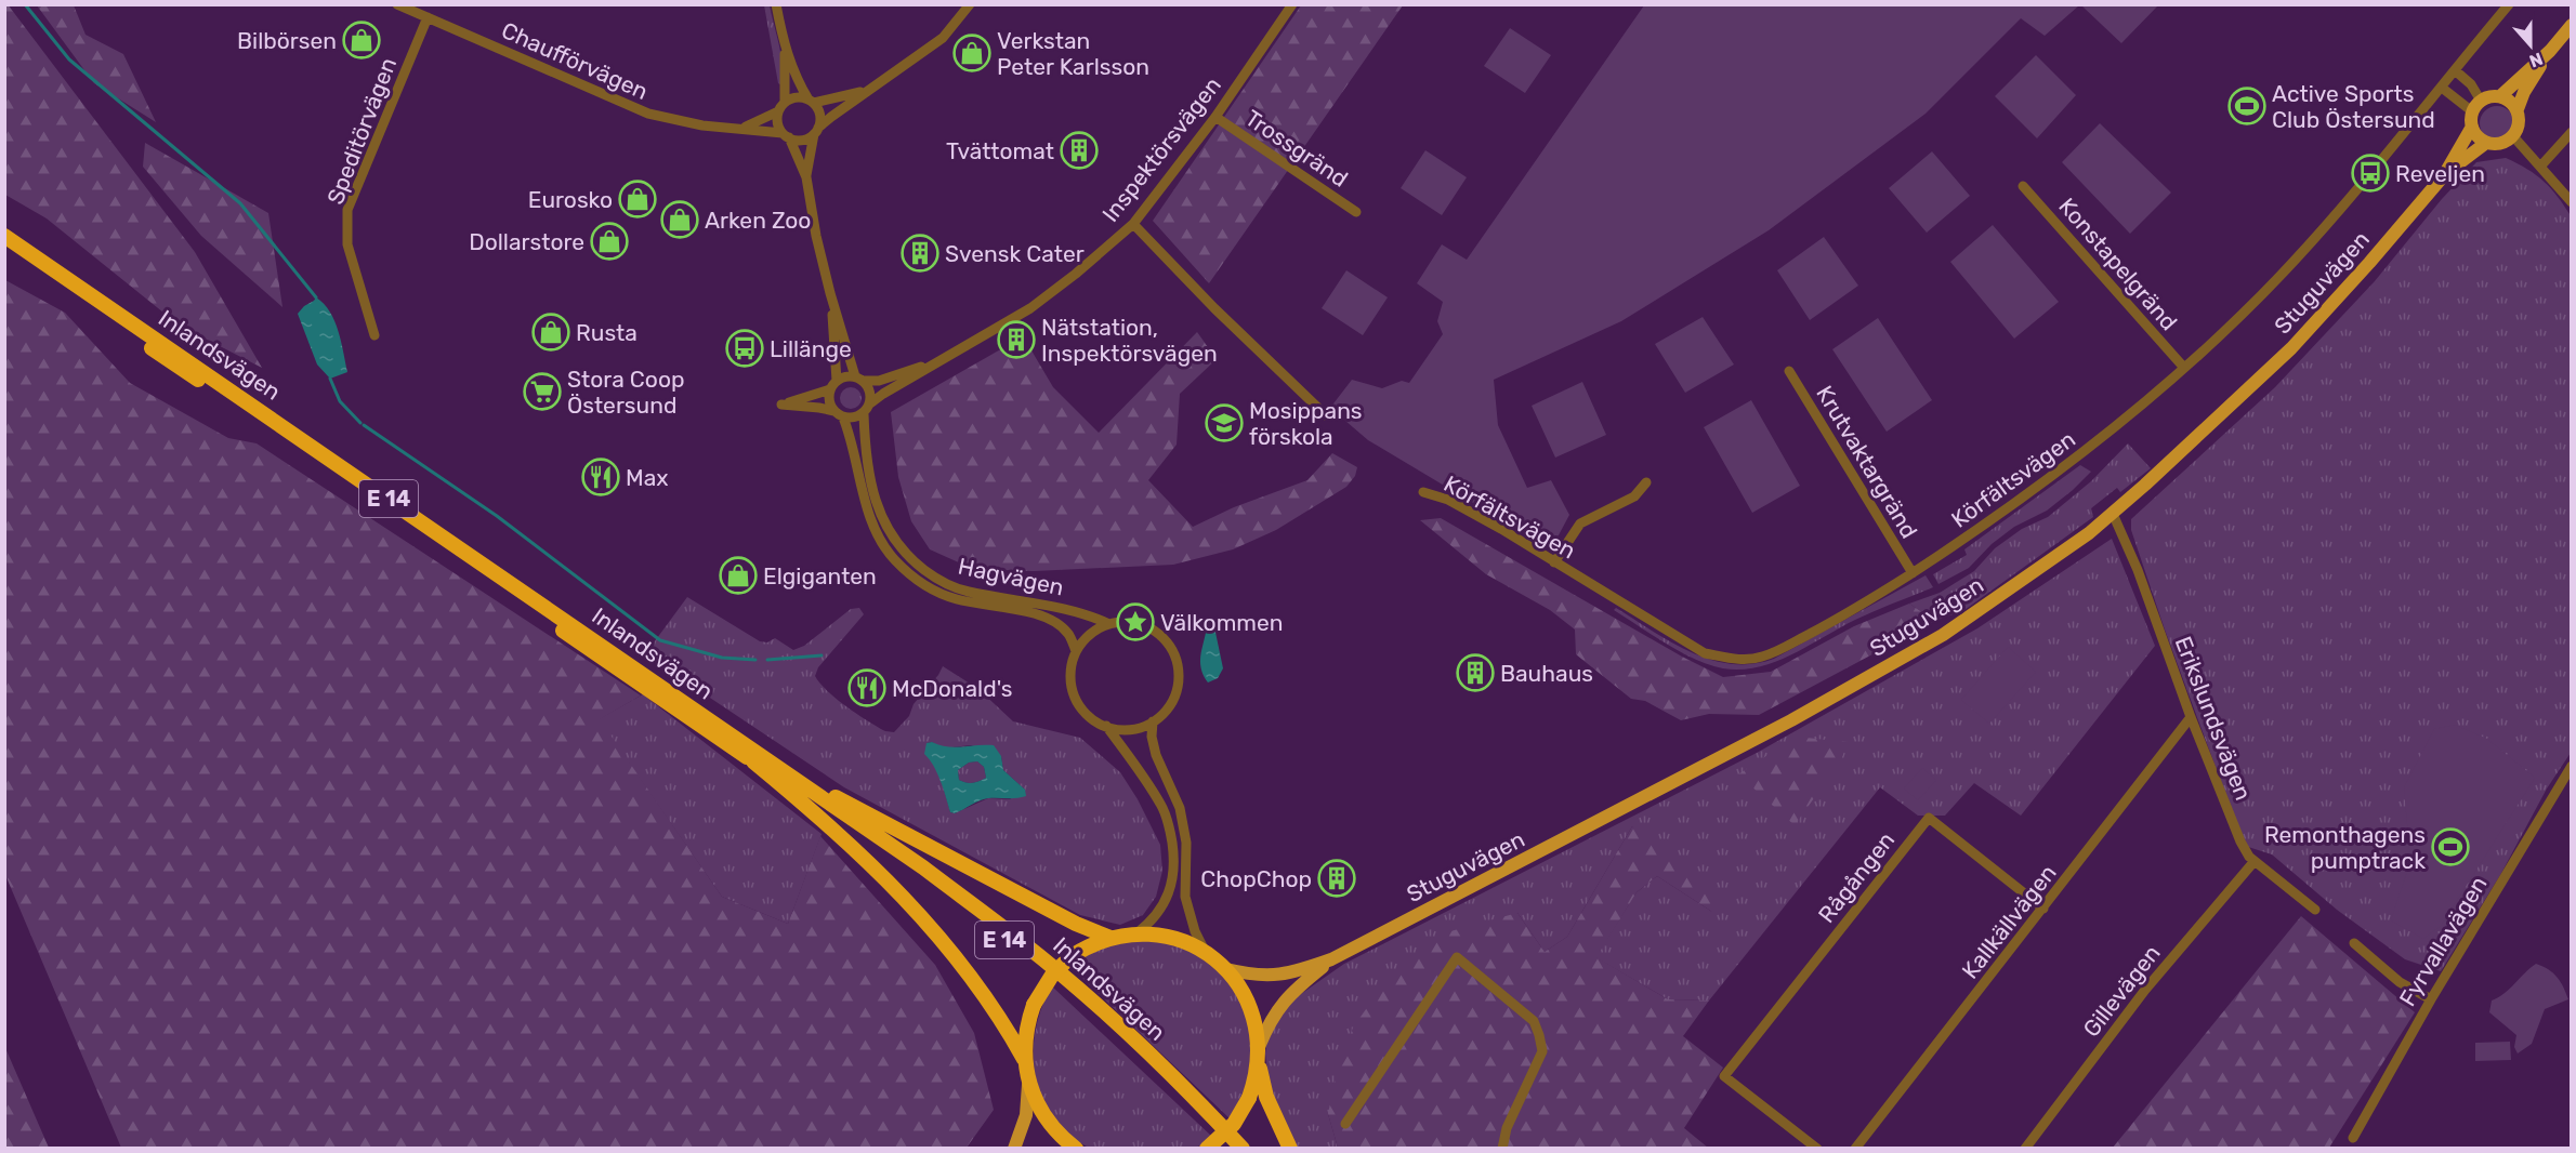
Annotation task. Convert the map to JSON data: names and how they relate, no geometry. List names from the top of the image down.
{
  "streets": {
    "highway": ["Inlandsvägen", "E 14"],
    "main road": ["Stuguvägen"],
    "street": [
      "Chaufförvägen",
      "Speditörvägen",
      "Trossgränd",
      "Inspektörsvägen",
      "Konstapelgränd",
      "Krutvaktargränd",
      "Körfältsvägen",
      "Hagvägen",
      "Erikslundsvägen",
      "Rågången",
      "Kallkällvägen",
      "Fyrvallavägen",
      "Gillevägen"
    ]
  },
  "crossings": [
    ["Chaufförvägen", "Speditörvägen"],
    ["Trossgränd", "Inspektörsvägen"],
    ["Inspektörsvägen", "Hagvägen"],
    ["Konstapelgränd", "Körfältsvägen"],
    ["Stuguvägen", "Erikslundsvägen"],
    ["Krutvaktargränd", "Körfältsvägen"],
    ["Erikslundsvägen", "Kallkällvägen"],
    ["Erikslundsvägen", "Gillevägen"],
    ["Rågången", "Kallkällvägen"]
  ],
  "places": {
    "shop": [
      "Bilbörsen",
      "Verkstan Peter Karlsson",
      "Eurosko",
      "Arken Zoo",
      "Dollarstore",
      "Rusta",
      "Elgiganten"
    ],
    "sports": ["Active Sports Club Östersund", "Remonthagens pumptrack"],
    "building": [
      "Tvättomat",
      "Svensk Cater",
      "Nätstation, Inspektörsvägen",
      "Bauhaus",
      "ChopChop"
    ],
    "bus stop": ["Reveljen", "Lillänge"],
    "supermarket": ["Stora Coop Östersund"],
    "school or university": ["Mosippans förskola"],
    "restaurant": ["Max", "McDonald's"],
    "place": ["Välkommen"]
  },
  "north": "bottom"
}
